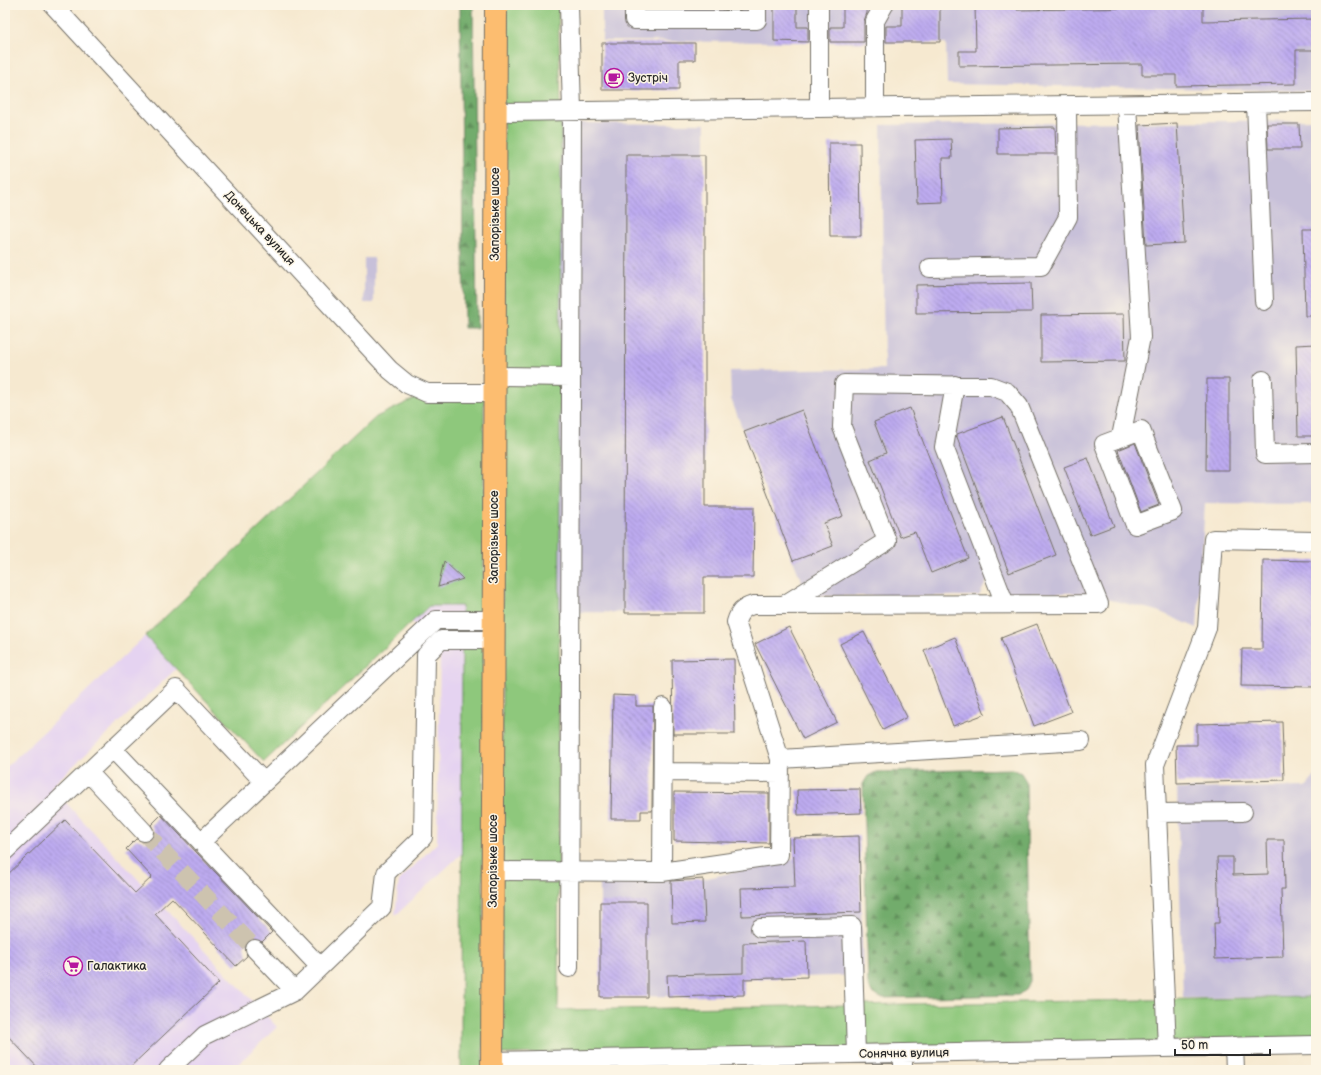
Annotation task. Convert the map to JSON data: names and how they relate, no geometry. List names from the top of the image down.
{
  "streets": {
    "main road": ["Запорізьке шосе"],
    "street": ["Донецька вулиця", "Сонячна вулиця"]
  },
  "crossings": [
    ["Запорізьке шосе", "Донецька вулиця"],
    ["Запорізьке шосе", "Сонячна вулиця"]
  ],
  "places": {
    "cafe": ["Зустріч"],
    "supermarket": ["Галактика"]
  },
  "scale_bar": "50 m"
}
